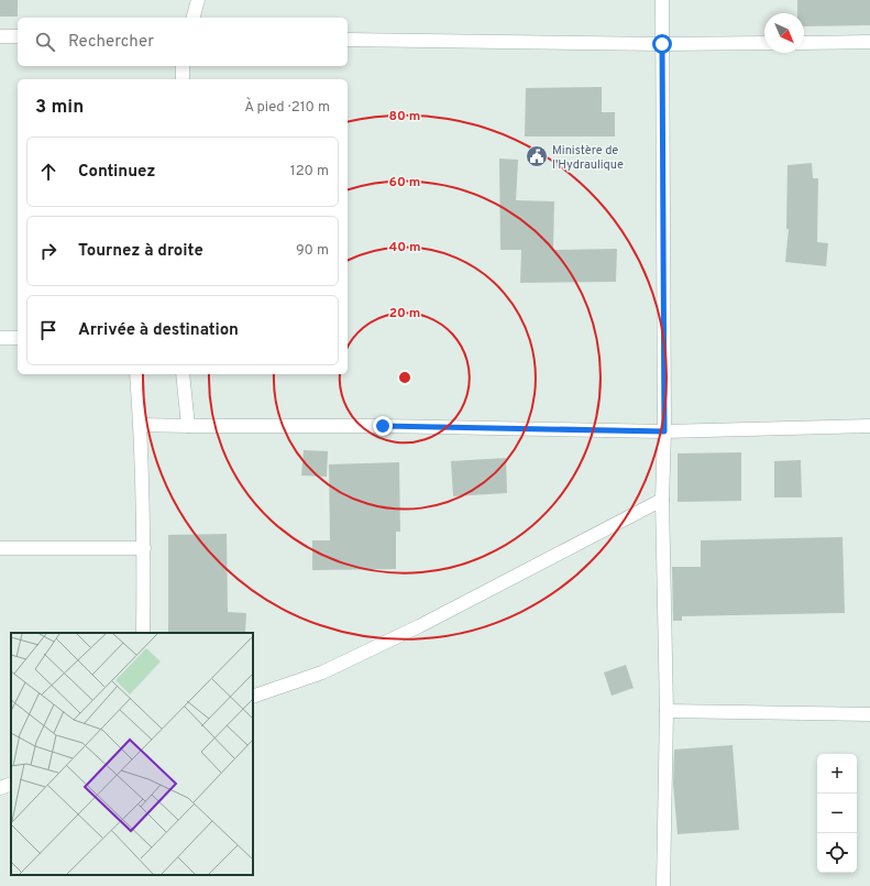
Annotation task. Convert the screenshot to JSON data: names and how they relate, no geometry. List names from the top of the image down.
{
  "places": {
    "public building": ["Ministère de l'Hydraulique"]
  },
  "north": "bottom right",
  "page": {
    "search": "Rechercher",
    "heading": ["3 min", "À pied · 210 m"],
    "list": [
      ["Continuez", "120 m"],
      ["Tournez à droite", "90 m"],
      "Arrivée à destination"
    ],
    "map_buttons": ["+", "−"]
  },
  "rings": [
    "80 m",
    "60 m",
    "40 m",
    "20 m"
  ]
}
